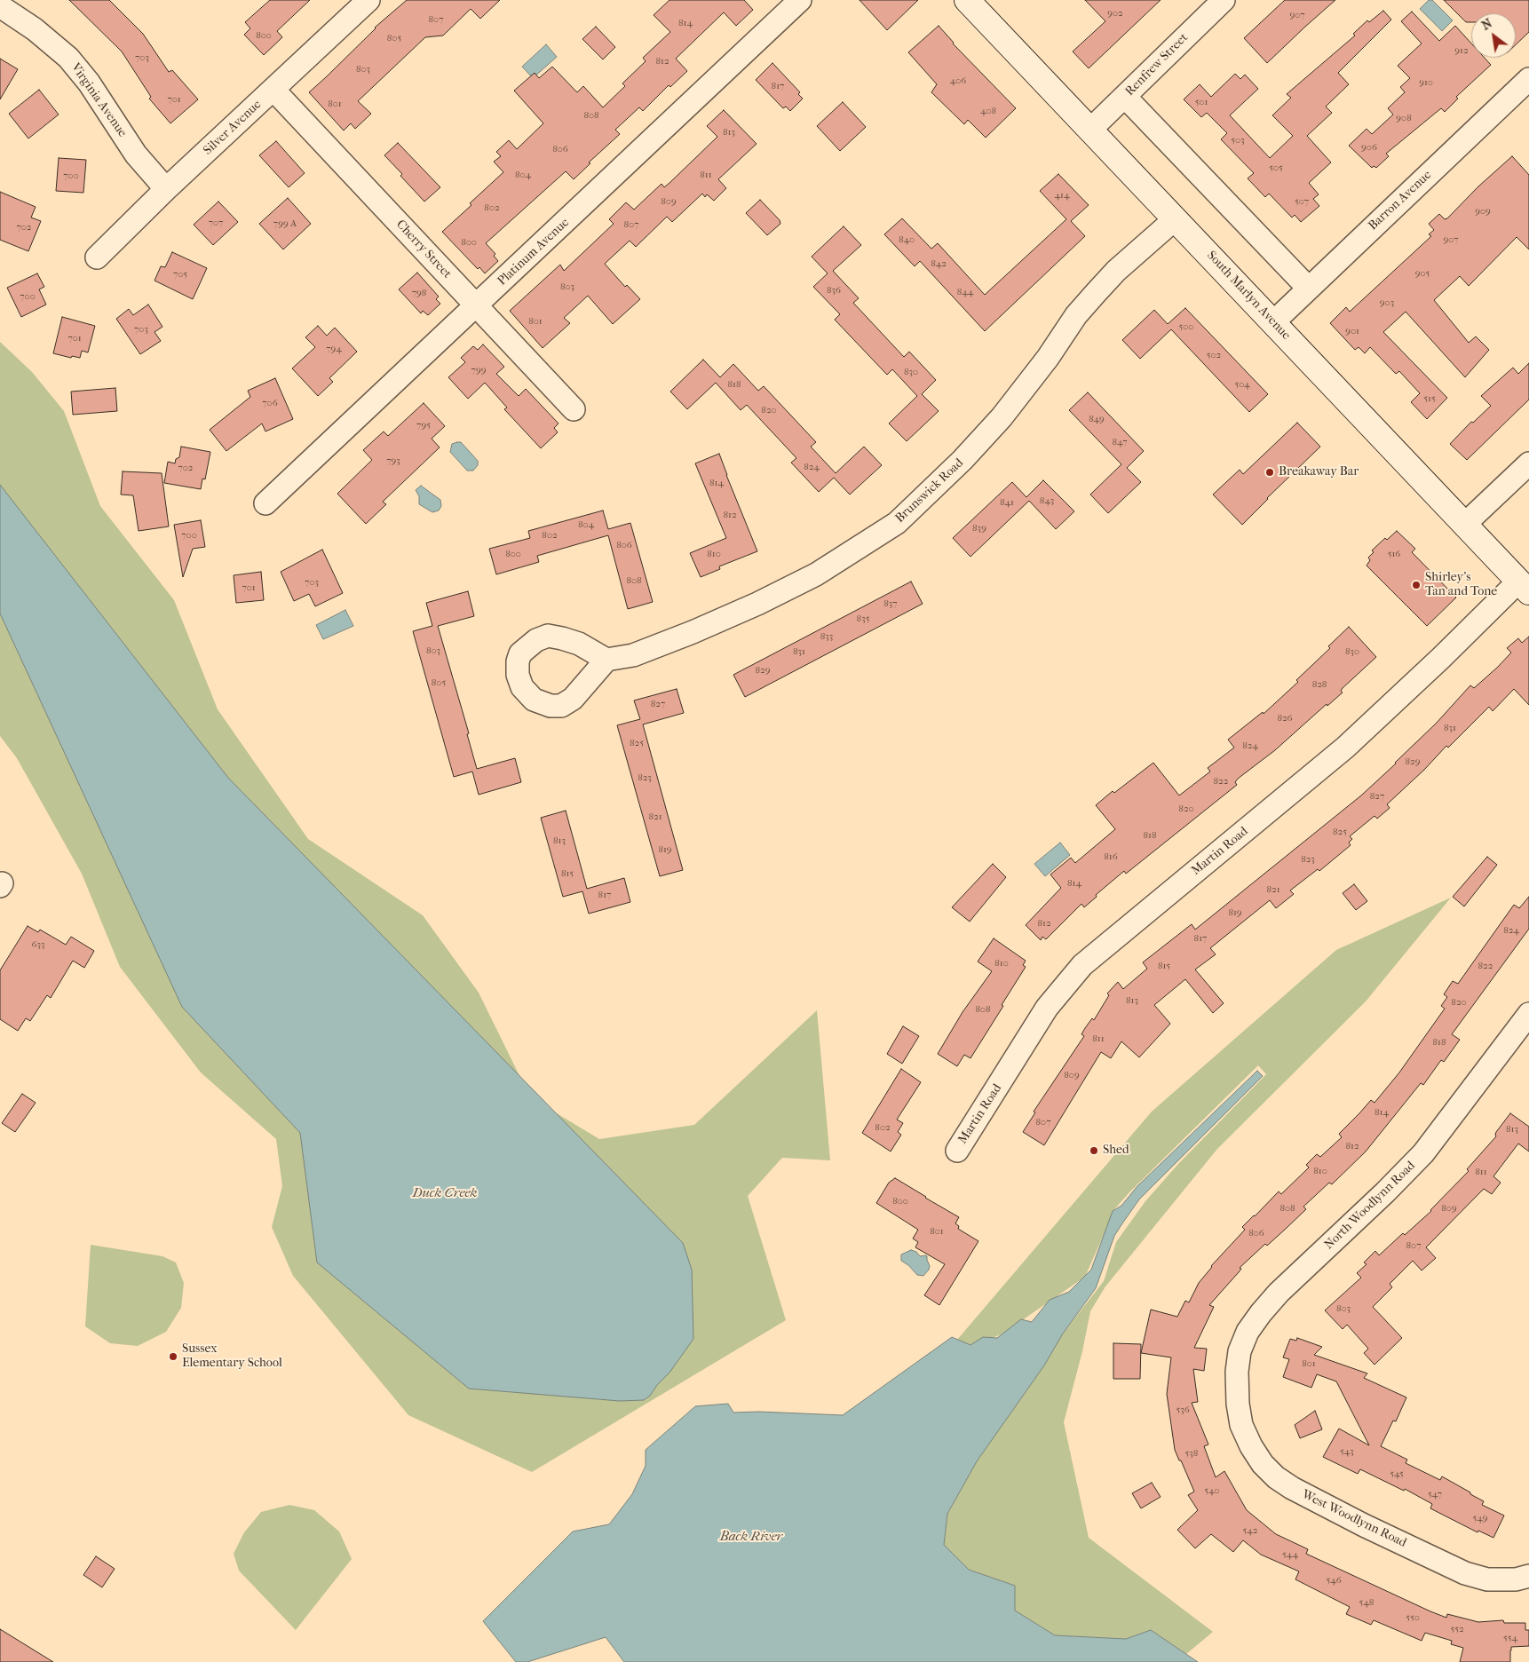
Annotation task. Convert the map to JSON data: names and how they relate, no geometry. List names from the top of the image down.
{
  "streets": {
    "street": [
      "Renfrew Street",
      "Virginia Avenue",
      "Silver Avenue",
      "Barron Avenue",
      "Cherry Street",
      "Platinum Avenue",
      "South Marlyn Avenue",
      "Brunswick Road",
      "Martin Road",
      "North Woodlynn Road",
      "West Woodlynn Road"
    ]
  },
  "crossings": [
    ["Renfrew Street", "South Marlyn Avenue"],
    ["Virginia Avenue", "Silver Avenue"],
    ["Silver Avenue", "Cherry Street"],
    ["Barron Avenue", "South Marlyn Avenue"],
    ["Cherry Street", "Platinum Avenue"],
    ["South Marlyn Avenue", "Brunswick Road"],
    ["South Marlyn Avenue", "Martin Road"],
    ["North Woodlynn Road", "West Woodlynn Road"]
  ],
  "water": ["Duck Creek", "Back River"],
  "places": [
    "Breakaway Bar",
    "Shirley's Tan and Tone",
    "Shed",
    "Sussex Elementary School"
  ],
  "house_numbers": [
    "902",
    "907",
    "807",
    "814",
    "800",
    "805",
    "912",
    "703",
    "812",
    "803",
    "406",
    "910",
    "817",
    "701",
    "501",
    "801",
    "408",
    "808",
    "908",
    "813",
    "503",
    "906",
    "806",
    "505",
    "804",
    "811",
    "700",
    "414",
    "809",
    "507",
    "802",
    "909",
    "707",
    "799 A",
    "807",
    "702",
    "840",
    "907",
    "800",
    "842",
    "905",
    "705",
    "803",
    "836",
    "844",
    "798",
    "700",
    "903",
    "801",
    "500",
    "703",
    "901",
    "701",
    "794",
    "502",
    "799",
    "830",
    "818",
    "504",
    "515",
    "706",
    "820",
    "849",
    "795",
    "847",
    "793",
    "824",
    "702",
    "814",
    "843",
    "841",
    "812",
    "804",
    "839",
    "700",
    "802",
    "806",
    "800",
    "810",
    "516",
    "808",
    "703",
    "701",
    "837",
    "835",
    "833",
    "803",
    "831",
    "830",
    "829",
    "805",
    "828",
    "827",
    "826",
    "831",
    "825",
    "824",
    "829",
    "823",
    "822",
    "827",
    "820",
    "821",
    "825",
    "818",
    "813",
    "819",
    "816",
    "823",
    "815",
    "814",
    "821",
    "817",
    "819",
    "812",
    "824",
    "817",
    "633",
    "810",
    "815",
    "822",
    "813",
    "820",
    "808",
    "811",
    "818",
    "809",
    "814",
    "807",
    "802",
    "813",
    "812",
    "810",
    "811",
    "800",
    "808",
    "809",
    "801",
    "806",
    "807",
    "803",
    "801",
    "536",
    "543",
    "538",
    "545",
    "540",
    "547",
    "549",
    "542",
    "544",
    "546",
    "548",
    "550",
    "552",
    "554"
  ],
  "north": "top left"
}
